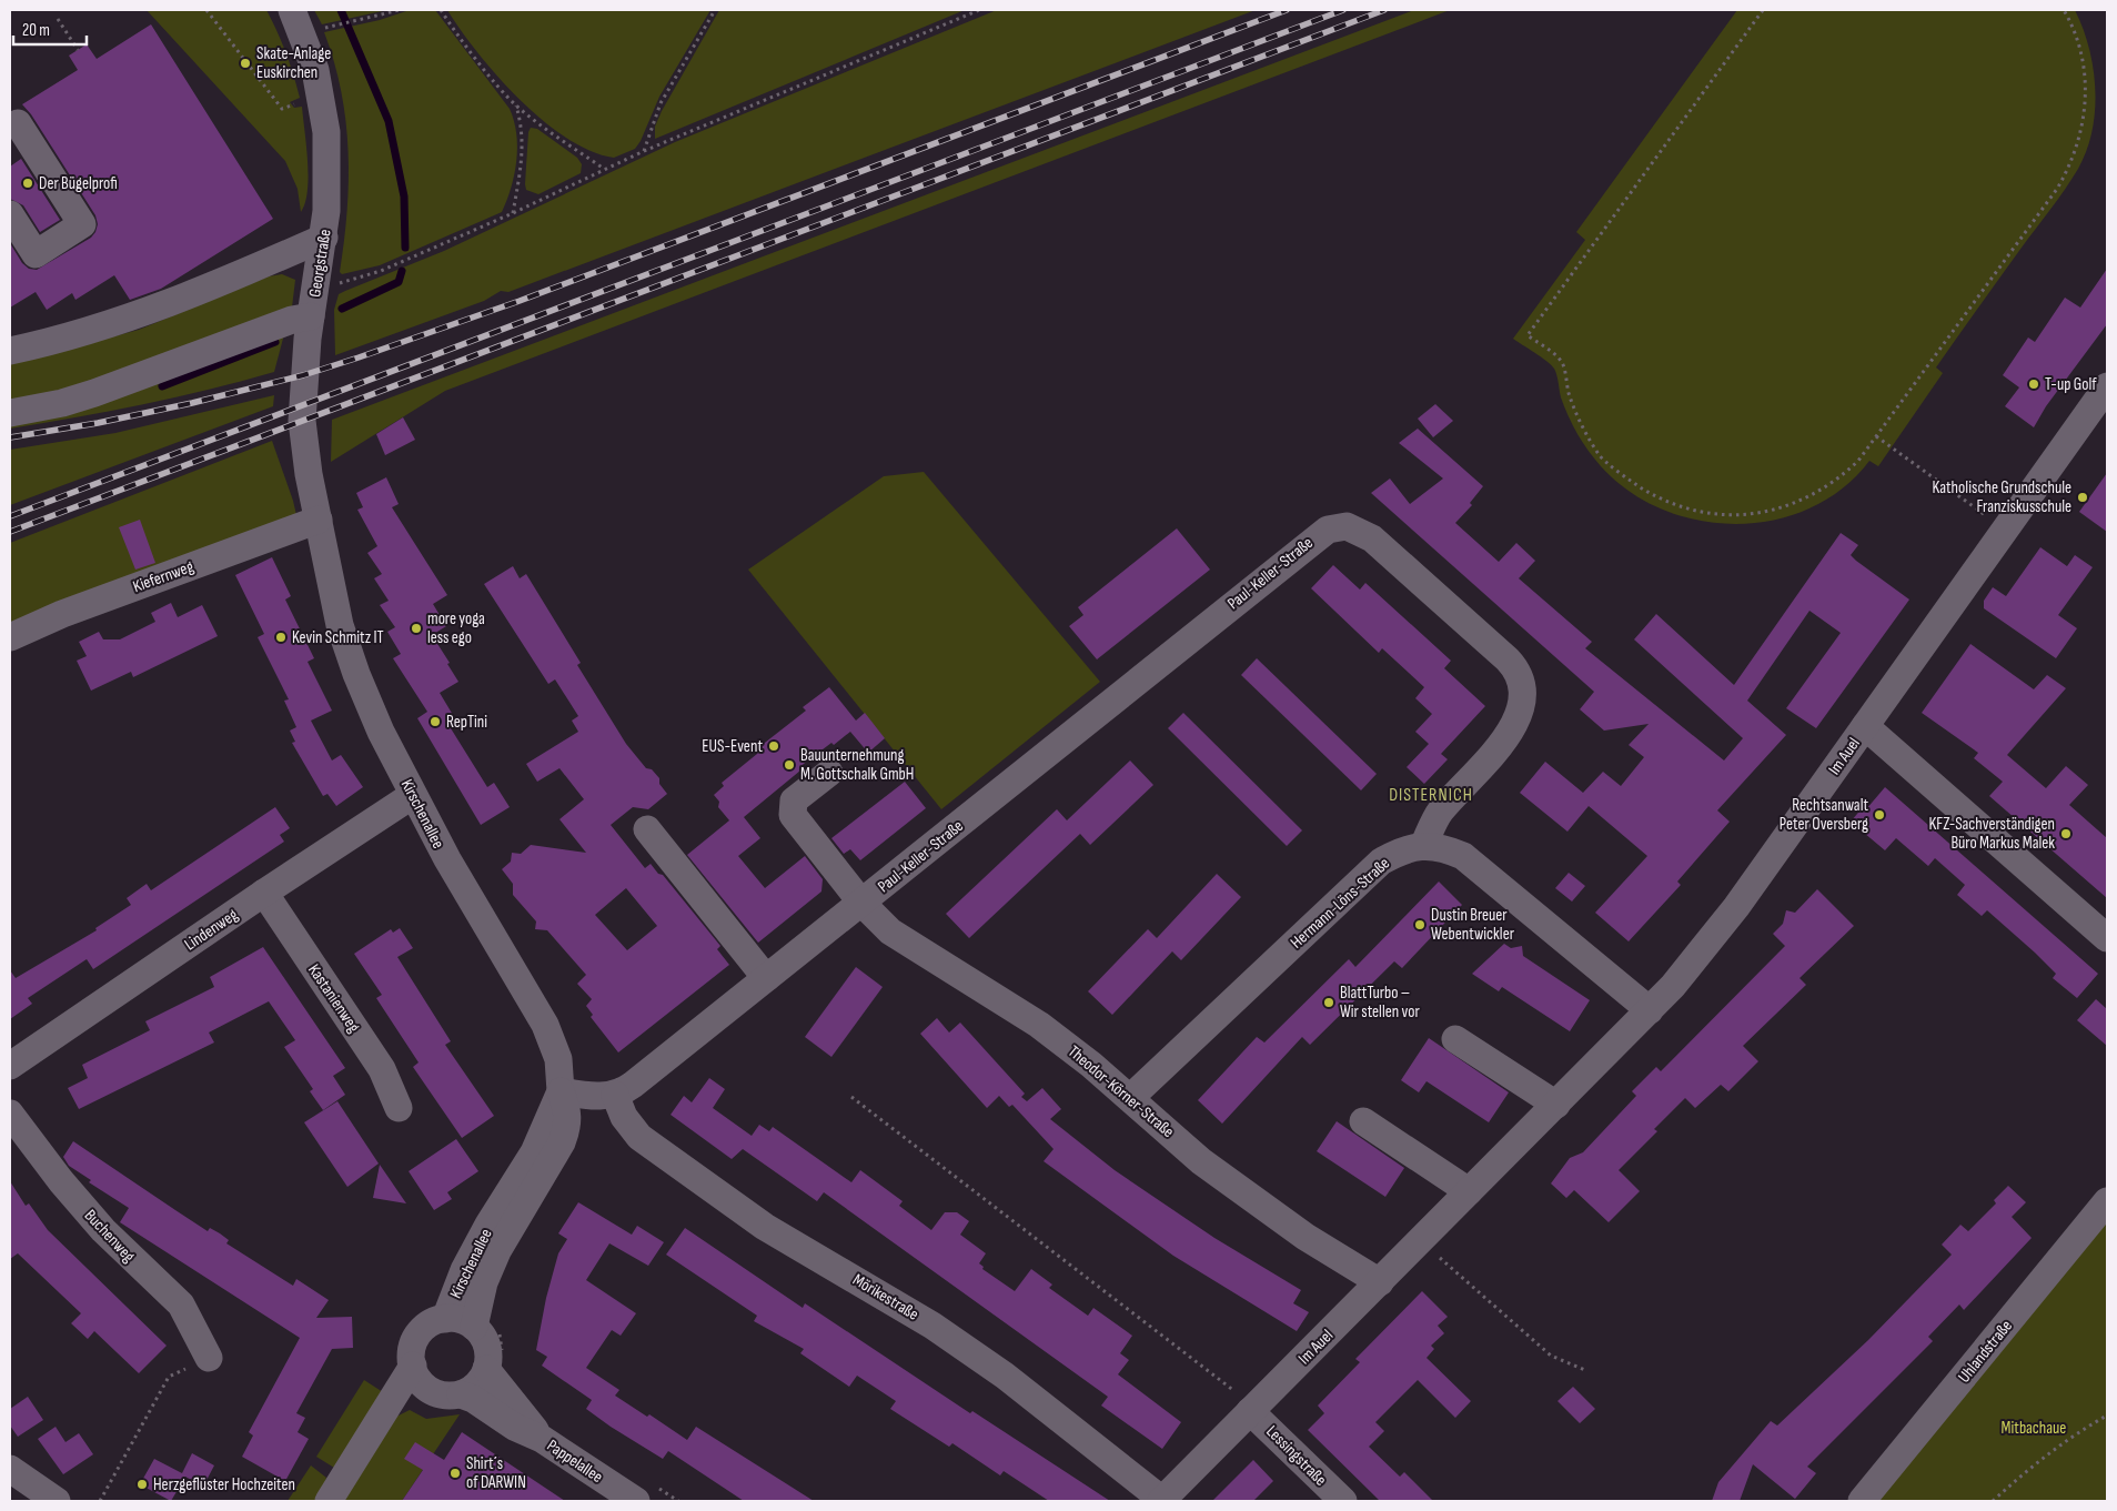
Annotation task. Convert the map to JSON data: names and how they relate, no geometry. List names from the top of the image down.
{
  "streets": {
    "street": [
      "Georgstraße",
      "Paul-Keller-Straße",
      "Kiefernweg",
      "Im Auel",
      "Kirschenallee",
      "Hermann-Löns-Straße",
      "Lindenweg",
      "Kastanienweg",
      "Theodor-Körner-Straße",
      "Buchenweg",
      "Mörikestraße",
      "Uhlandstraße",
      "Lessingstraße",
      "Pappelallee"
    ]
  },
  "crossings": [
    ["Georgstraße", "Kiefernweg"],
    ["Georgstraße", "Kirschenallee"],
    ["Paul-Keller-Straße", "Kirschenallee"],
    ["Paul-Keller-Straße", "Hermann-Löns-Straße"],
    ["Paul-Keller-Straße", "Theodor-Körner-Straße"],
    ["Paul-Keller-Straße", "Mörikestraße"],
    ["Kiefernweg", "Kirschenallee"],
    ["Im Auel", "Hermann-Löns-Straße"],
    ["Im Auel", "Theodor-Körner-Straße"],
    ["Im Auel", "Mörikestraße"],
    ["Im Auel", "Lessingstraße"],
    ["Kirschenallee", "Lindenweg"],
    ["Kirschenallee", "Pappelallee"],
    ["Hermann-Löns-Straße", "Theodor-Körner-Straße"],
    ["Lindenweg", "Kastanienweg"]
  ],
  "districts": ["DISTERNICH"],
  "parks": ["Mitbachaue"],
  "places": [
    "Skate-Anlage Euskirchen",
    "Der Bügelprofi",
    "T-up Golf",
    "Katholische Grundschule Franziskusschule",
    "more yoga less ego",
    "Kevin Schmitz IT",
    "RepTini",
    "EUS-Event",
    "Bauunternehmung M. Gottschalk GmbH",
    "Rechtsanwalt Peter Oversberg",
    "KFZ-Sachverständigen Büro Markus Malek",
    "Dustin Breuer Webentwickler",
    "BlattTurbo – Wir stellen vor",
    "Shirt´s of DARWIN",
    "Herzgeflüster Hochzeiten"
  ],
  "scale_bar": "20 m"
}
